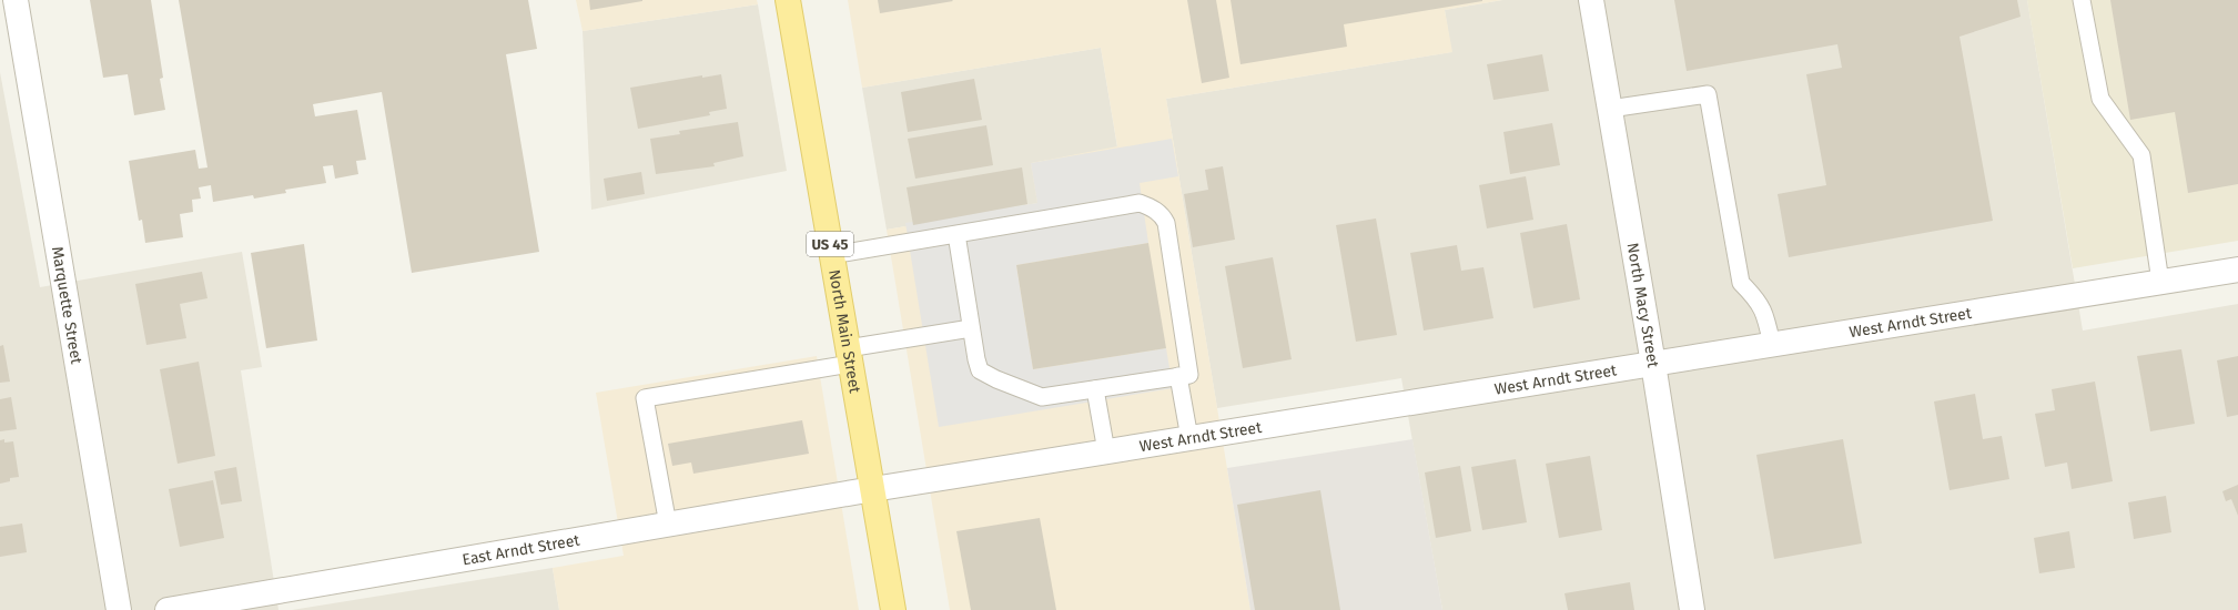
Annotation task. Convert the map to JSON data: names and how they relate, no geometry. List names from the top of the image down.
{
  "streets": {
    "main road": ["US 45", "North Main Street"],
    "street": [
      "Marquette Street",
      "North Macy Street",
      "West Arndt Street",
      "East Arndt Street"
    ]
  },
  "crossings": [
    ["North Macy Street", "West Arndt Street"],
    ["West Arndt Street", "North Main Street"],
    ["West Arndt Street", "East Arndt Street"],
    ["North Main Street", "East Arndt Street"]
  ]
}
